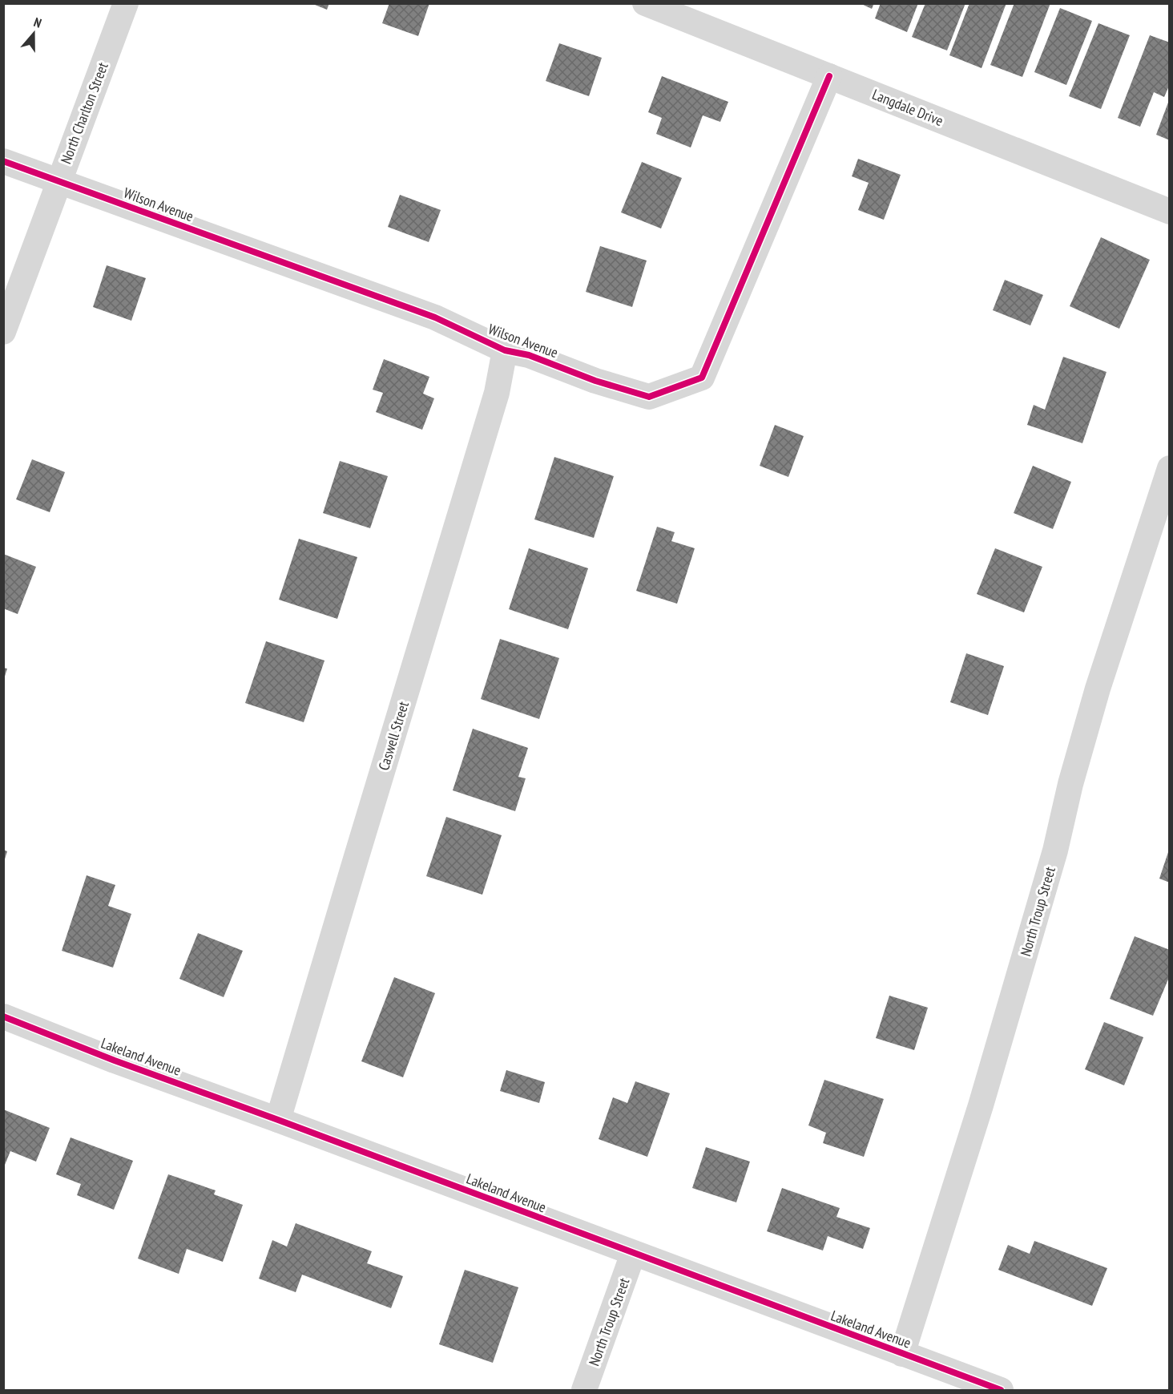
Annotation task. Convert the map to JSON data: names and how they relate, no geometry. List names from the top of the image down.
{
  "streets": {
    "street": [
      "Langdale Drive",
      "North Charlton Street",
      "Wilson Avenue",
      "Caswell Street",
      "North Troup Street",
      "Lakeland Avenue"
    ]
  },
  "crossings": [
    ["Langdale Drive", "Wilson Avenue"],
    ["North Charlton Street", "Wilson Avenue"],
    ["Wilson Avenue", "Caswell Street"],
    ["Caswell Street", "Lakeland Avenue"],
    ["North Troup Street", "Lakeland Avenue"]
  ],
  "north": "top"
}
